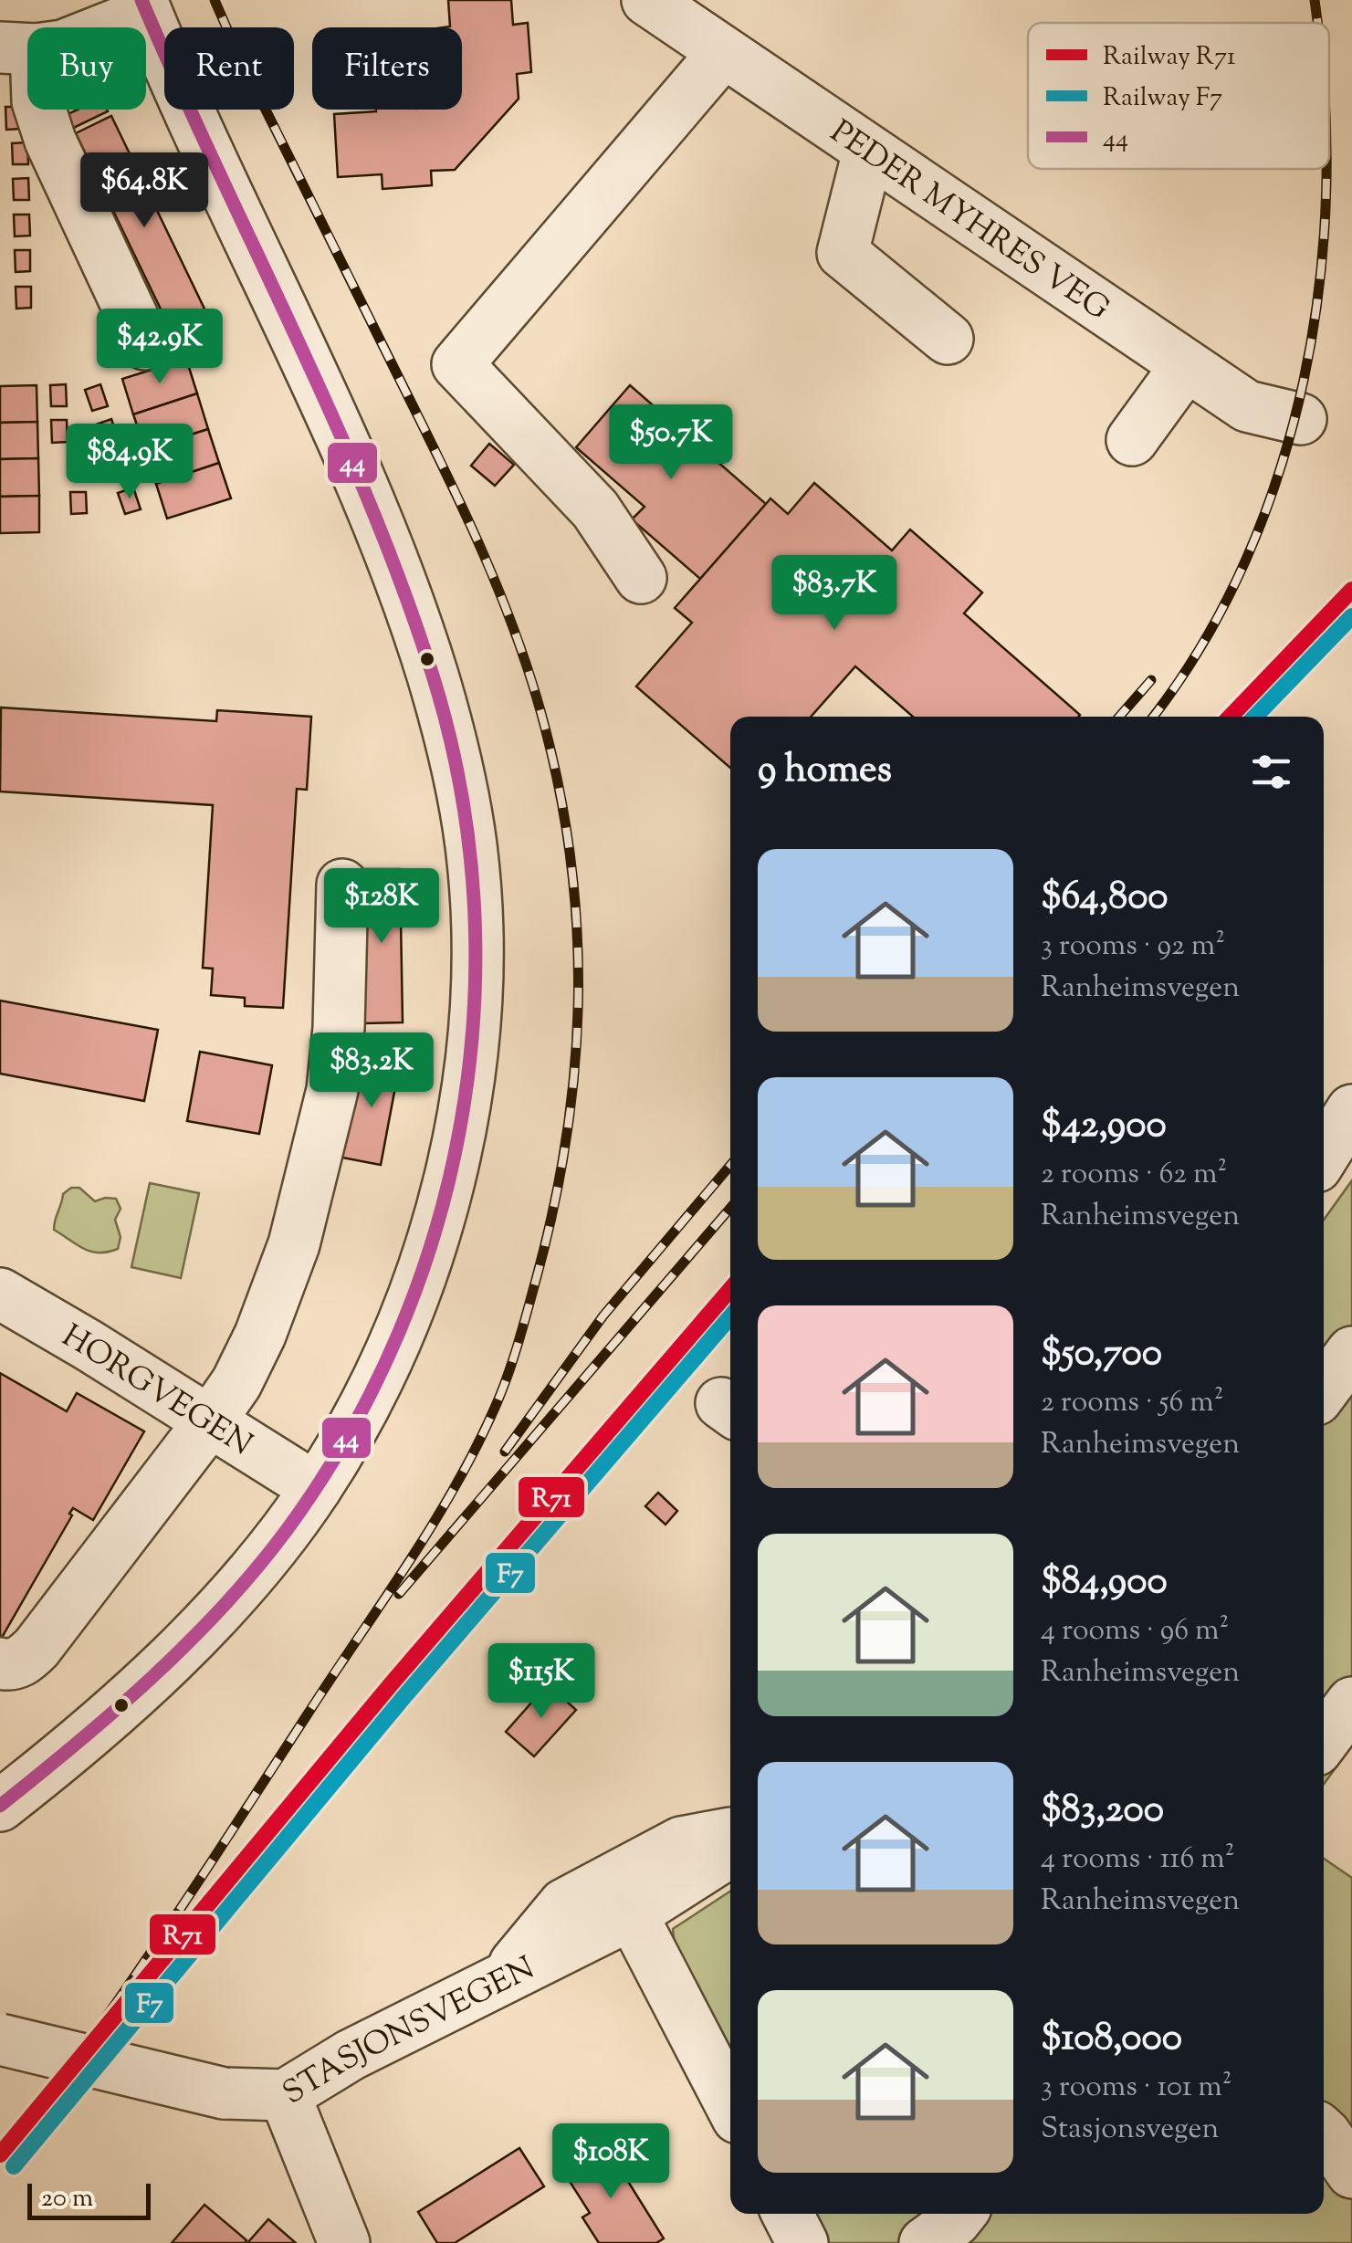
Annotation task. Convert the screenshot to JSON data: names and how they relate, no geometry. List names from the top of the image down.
{
  "streets": {
    "street": ["PEDER MYHRES VEG", "HORGVEGEN", "STASJONSVEGEN"]
  },
  "lines": ["transit line 44", "rail line R71", "rail line F7"],
  "legend": ["Railway R71", "Railway F7", "44"],
  "scale_bar": "20 m",
  "page": {
    "chip": ["Buy", "Rent", "Filters"],
    "price": [
      "$64.8K",
      "$42.9K",
      "$50.7K",
      "$84.9K",
      "$83.7K",
      "$128K",
      "$83.2K",
      "$115K",
      "$108K"
    ],
    "heading": "9 homes",
    "list": [
      {
        "name": "$64,800",
        "note": "3 rooms · 92 m² · Ranheimsvegen"
      },
      {
        "name": "$42,900",
        "note": "2 rooms · 62 m² · Ranheimsvegen"
      },
      {
        "name": "$50,700",
        "note": "2 rooms · 56 m² · Ranheimsvegen"
      },
      {
        "name": "$84,900",
        "note": "4 rooms · 96 m² · Ranheimsvegen"
      },
      {
        "name": "$83,200",
        "note": "4 rooms · 116 m² · Ranheimsvegen"
      },
      {
        "name": "$108,000",
        "note": "3 rooms · 101 m² · Stasjonsvegen"
      }
    ],
    "scale": "20 m"
  }
}
